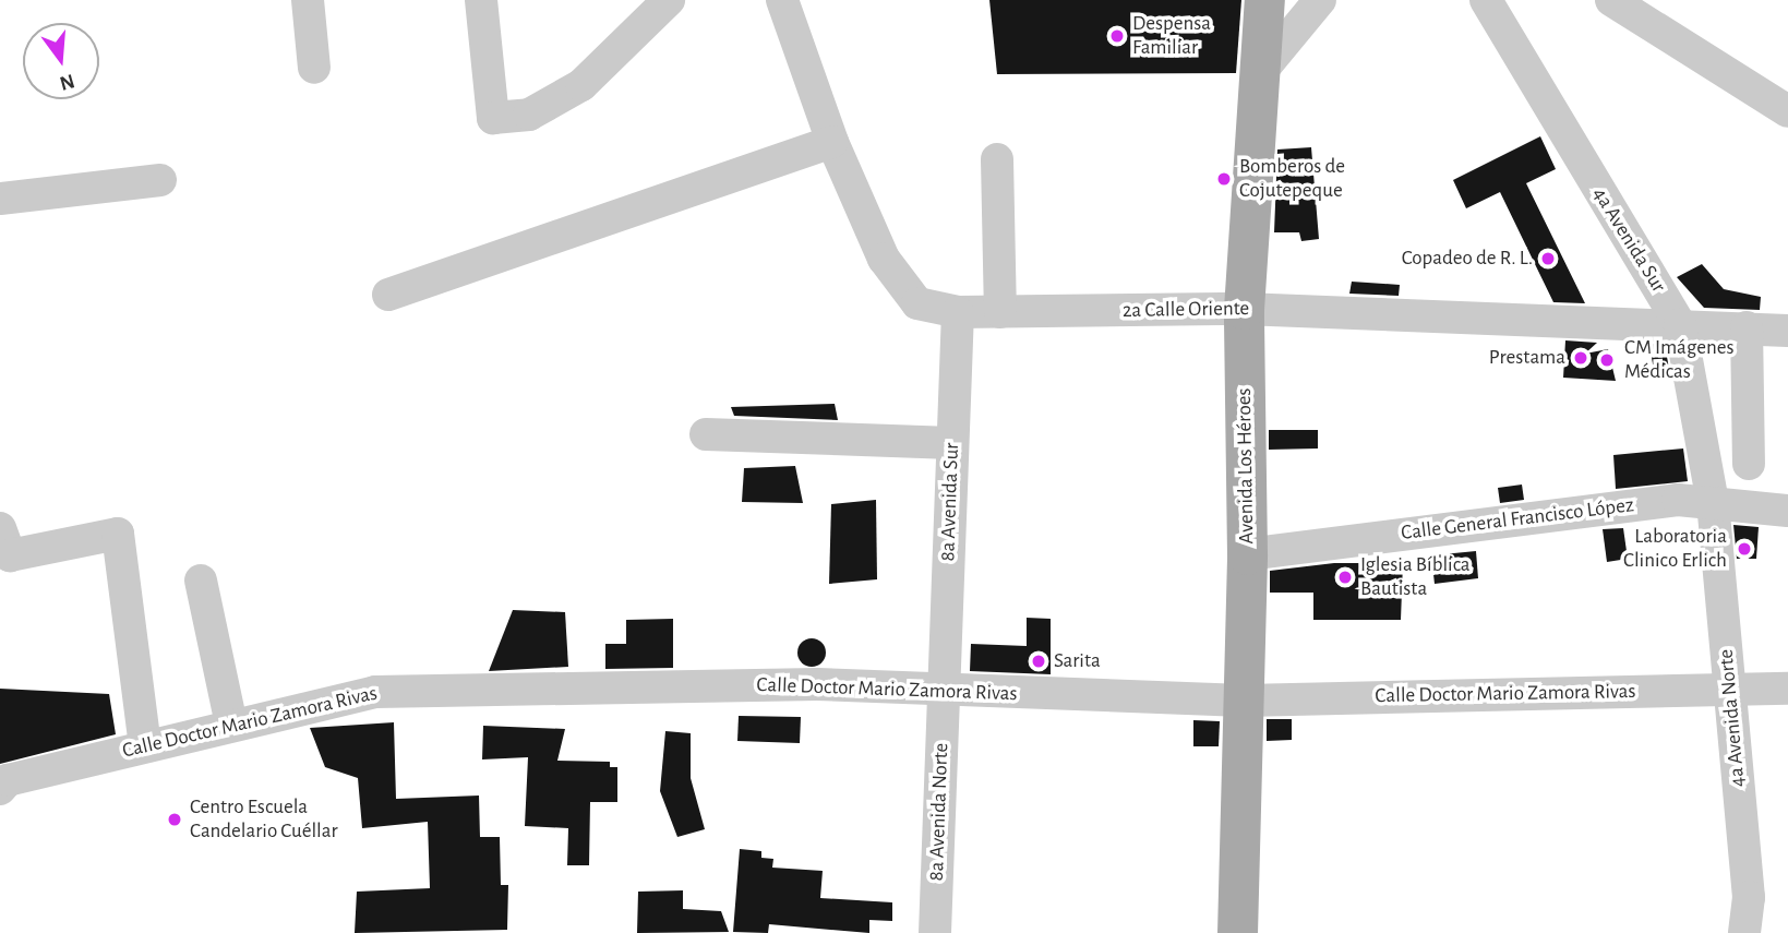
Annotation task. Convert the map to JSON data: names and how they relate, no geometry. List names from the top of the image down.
{
  "streets": {
    "main road": ["Avenida Los Héroes"],
    "street": [
      "4a Avenida Sur",
      "2a Calle Oriente",
      "8a Avenida Sur",
      "Calle General Francisco López",
      "Calle Doctor Mario Zamora Rivas",
      "4a Avenida Norte",
      "8a Avenida Norte"
    ]
  },
  "crossings": [
    ["4a Avenida Sur", "2a Calle Oriente"],
    ["4a Avenida Sur", "Calle General Francisco López"],
    ["4a Avenida Sur", "4a Avenida Norte"],
    ["2a Calle Oriente", "Avenida Los Héroes"],
    ["2a Calle Oriente", "8a Avenida Sur"],
    ["Avenida Los Héroes", "Calle General Francisco López"],
    ["Avenida Los Héroes", "Calle Doctor Mario Zamora Rivas"],
    ["8a Avenida Sur", "Calle Doctor Mario Zamora Rivas"],
    ["8a Avenida Sur", "8a Avenida Norte"],
    ["Calle General Francisco López", "4a Avenida Norte"],
    ["Calle Doctor Mario Zamora Rivas", "4a Avenida Norte"],
    ["Calle Doctor Mario Zamora Rivas", "8a Avenida Norte"]
  ],
  "places": [
    "Despensa Familiar",
    "Bomberos de Cojutepeque",
    "Copadeo de R. L.",
    "Prestama",
    "CM Imágenes Médicas",
    "Laboratoria Clinico Erlich",
    "Iglesia Bíblica Bautista",
    "Sarita",
    "Centro Escuela Candelario Cuéllar"
  ],
  "north": "bottom"
}
